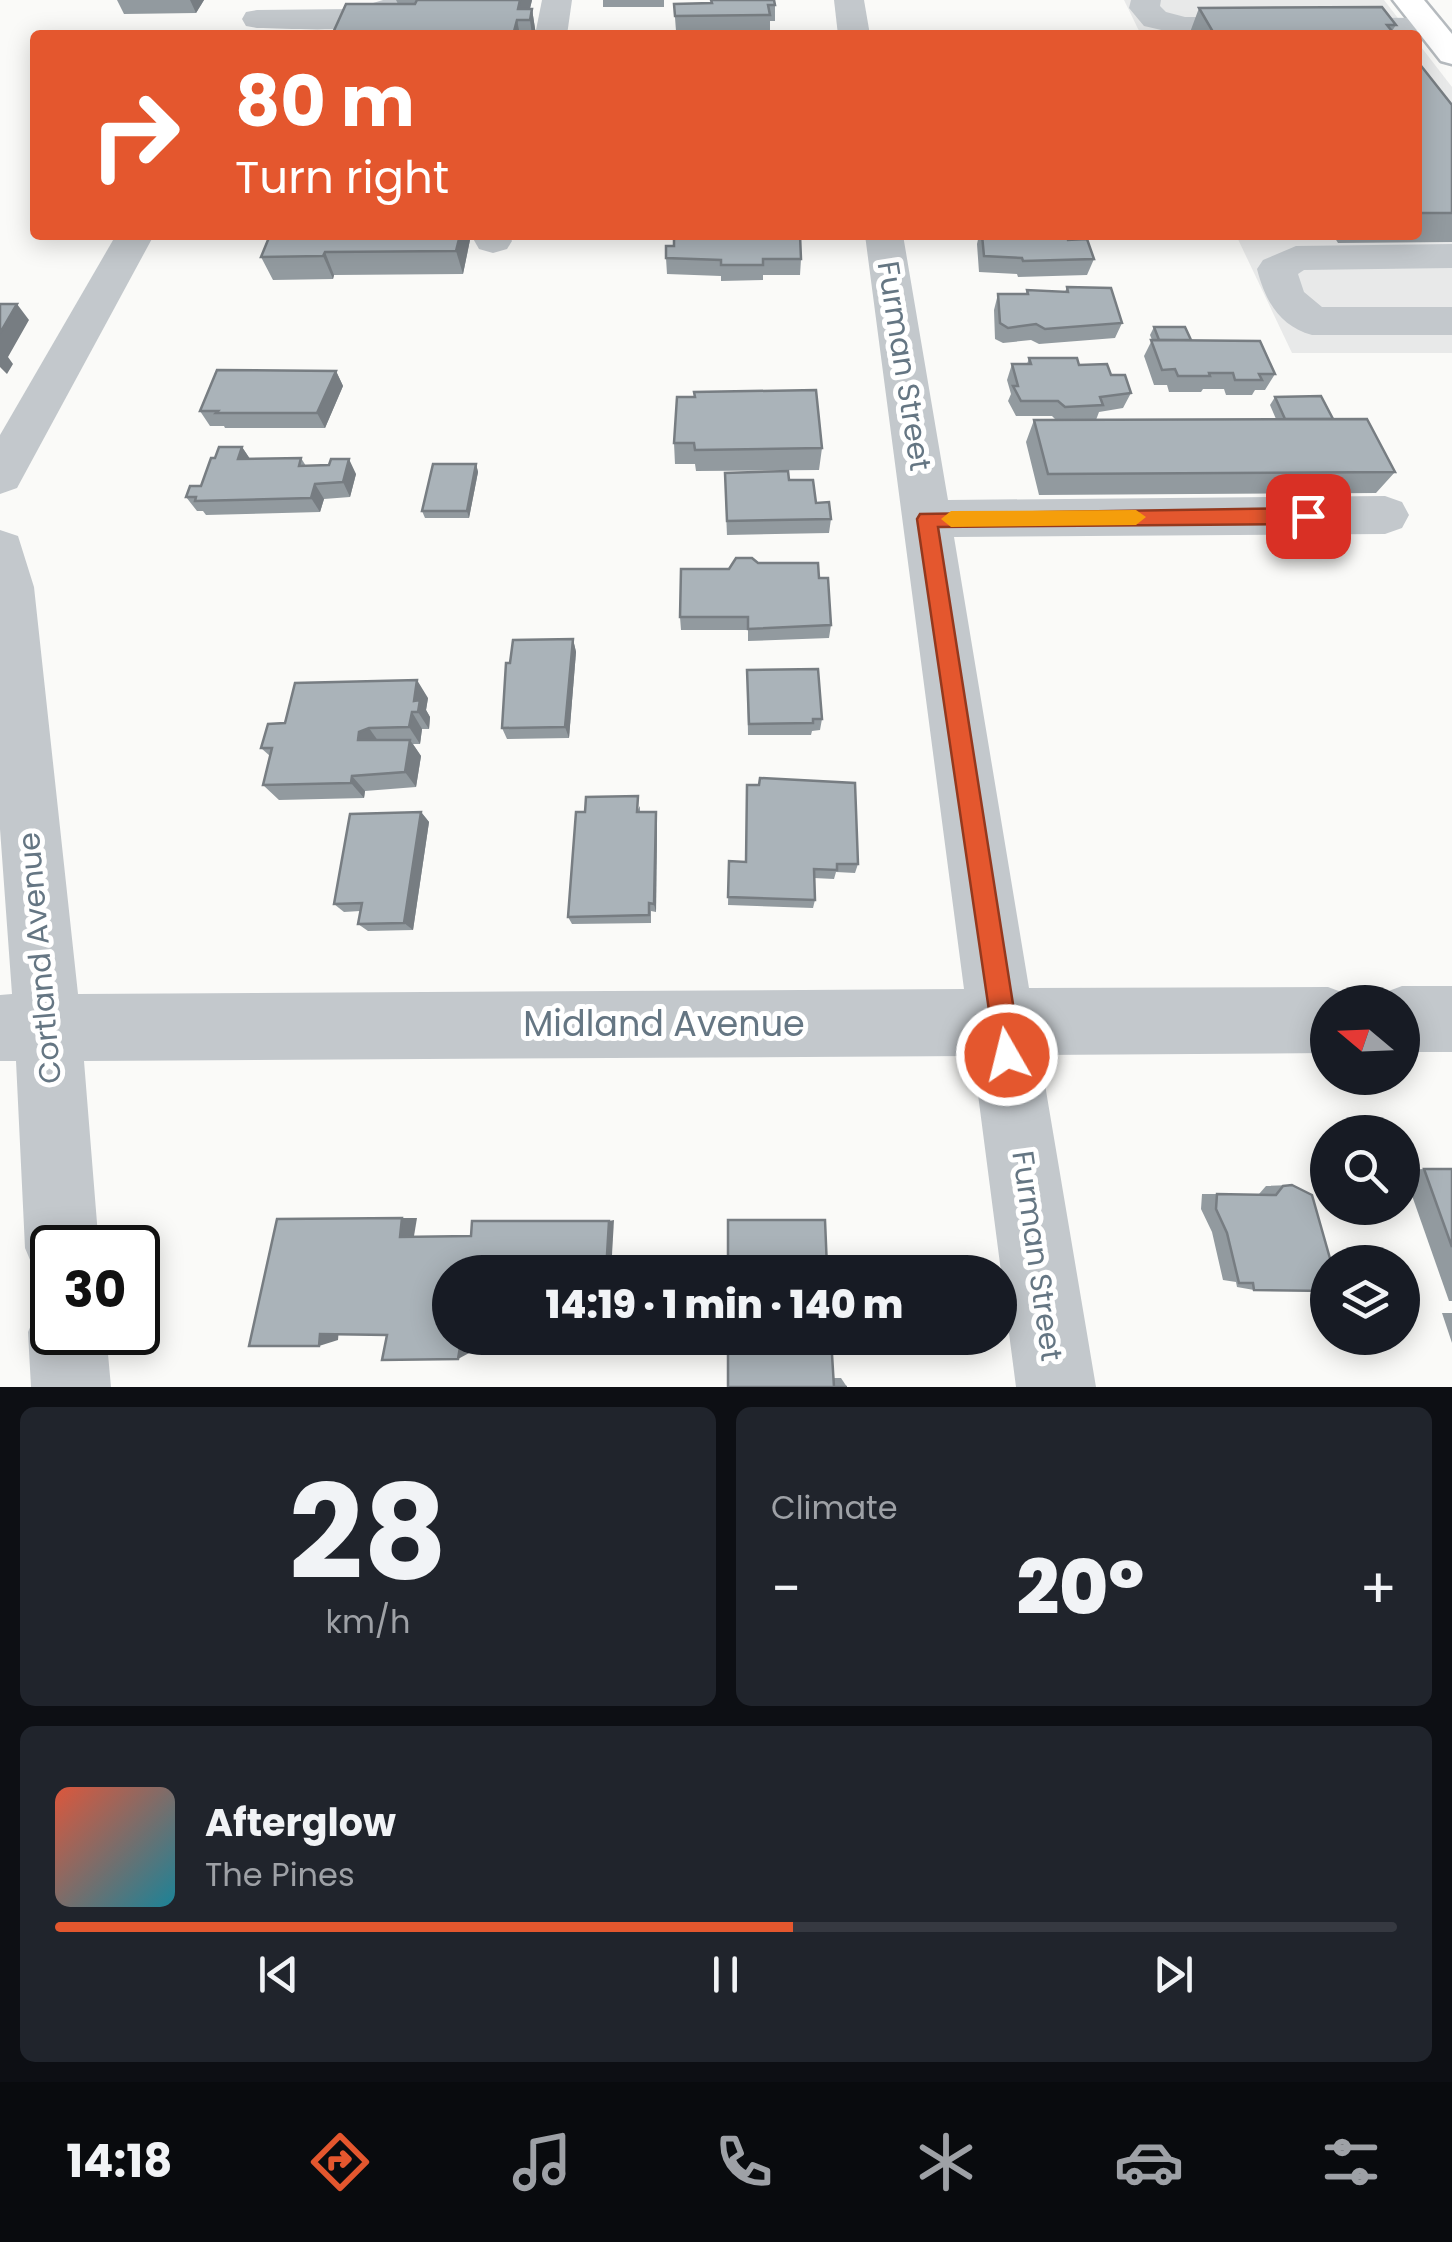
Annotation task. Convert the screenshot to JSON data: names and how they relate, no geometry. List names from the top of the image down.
{
  "streets": {
    "street": ["Furman Street", "Cortland Avenue", "Midland Avenue"]
  },
  "crossings": [
    ["Furman Street", "Midland Avenue"],
    ["Cortland Avenue", "Midland Avenue"]
  ],
  "north": "left",
  "page": {
    "turn": ["80 m", "Turn right"],
    "limit": "30",
    "trip": "14:19 · 1 min · 140 m",
    "tile": [
      ["28", "km/h"],
      "Climate"
    ],
    "heat": ["−", "20°", "+"],
    "song": ["Afterglow", "The Pines"],
    "tabs": "14:18"
  }
}
